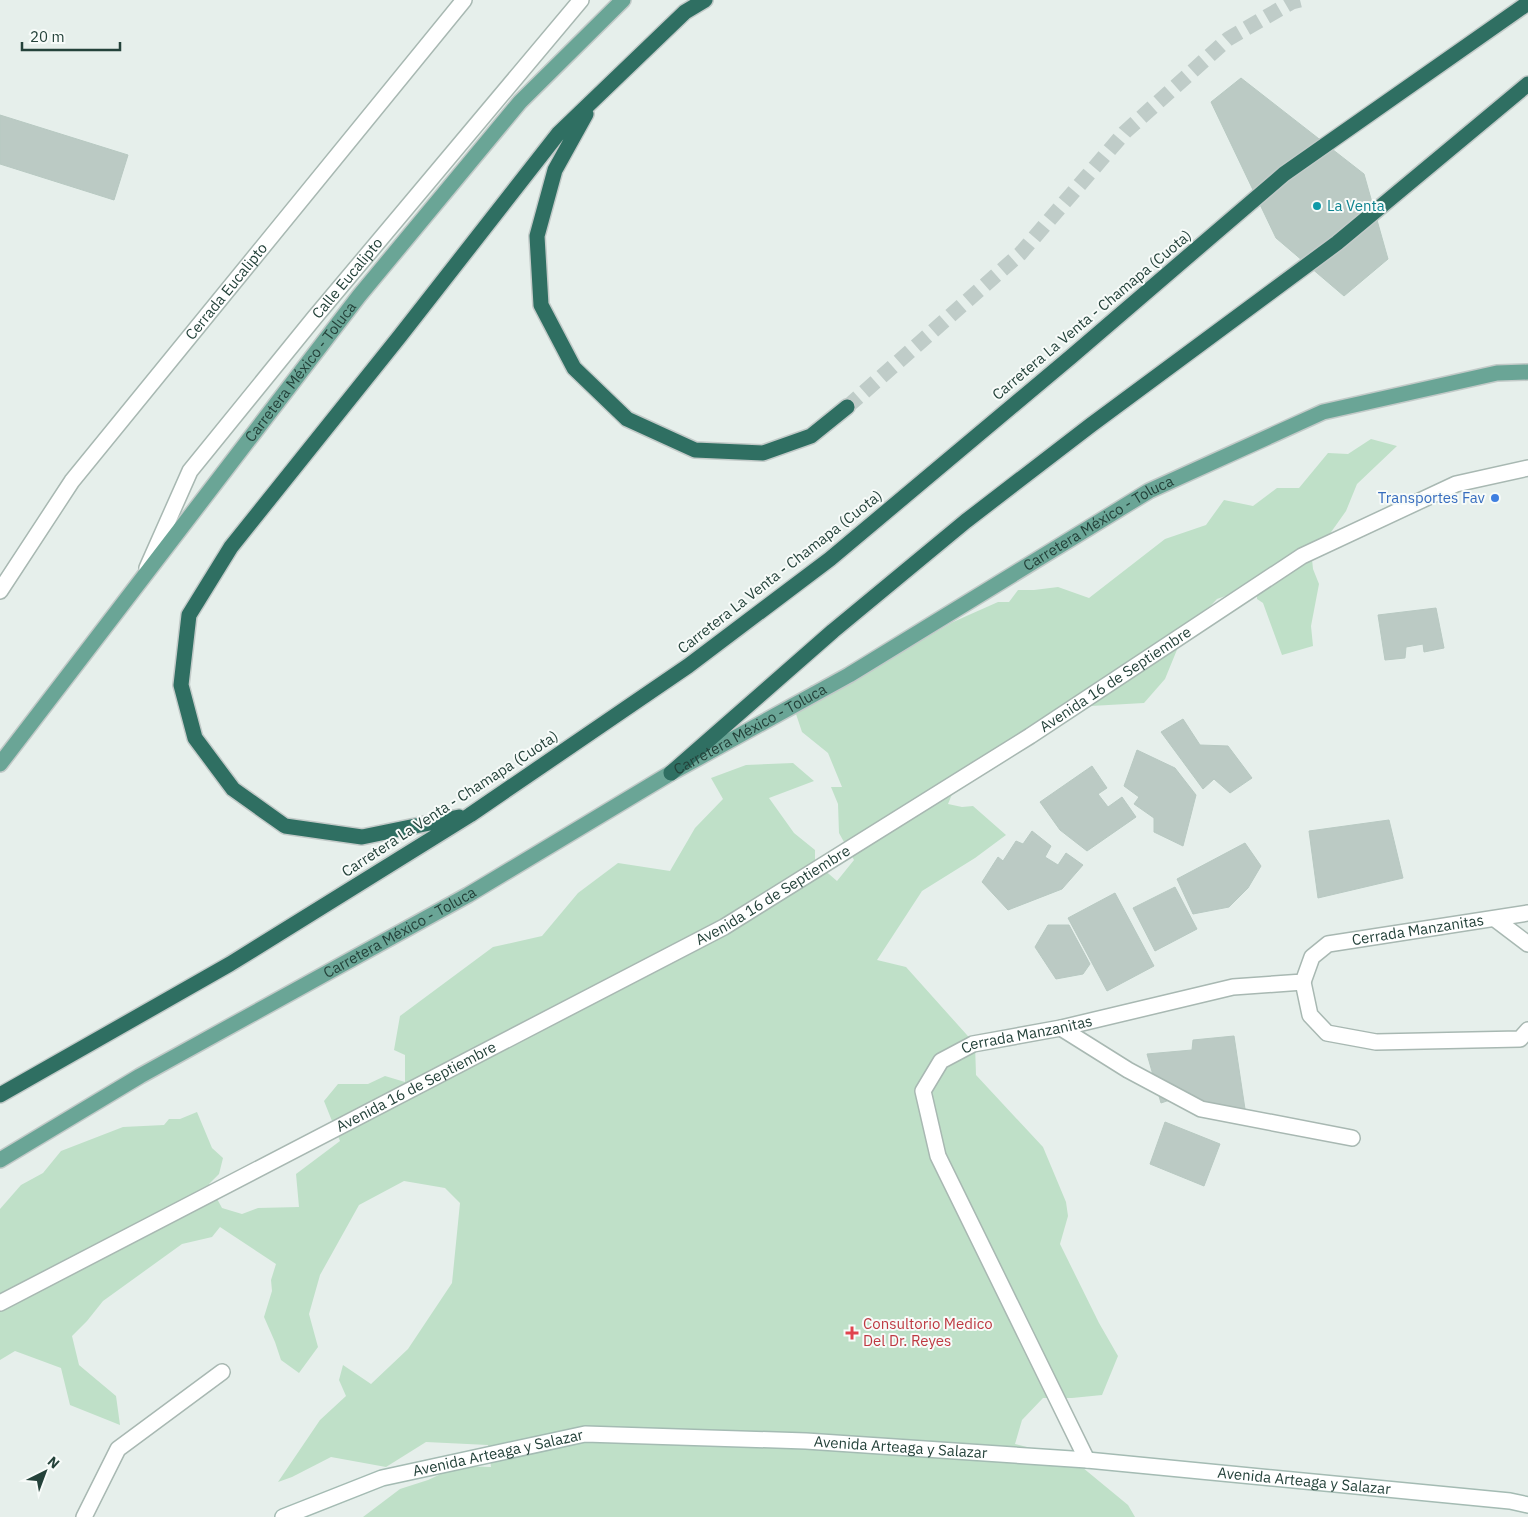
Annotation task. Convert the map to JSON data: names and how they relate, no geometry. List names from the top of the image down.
{
  "streets": {
    "highway": ["Carretera La Venta - Chamapa (Cuota)"],
    "main road": ["Carretera México - Toluca"],
    "street": [
      "Calle Eucalipto",
      "Cerrada Eucalipto",
      "Avenida 16 de Septiembre",
      "Cerrada Manzanitas",
      "Avenida Arteaga y Salazar"
    ]
  },
  "crossings": [
    ["Calle Eucalipto", "Carretera México - Toluca"],
    ["Cerrada Manzanitas", "Avenida Arteaga y Salazar"]
  ],
  "places": {
    "other": ["La Venta", "Transportes Fav"],
    "health": ["Consultorio Medico Del Dr. Reyes"]
  },
  "scale_bar": "20 m",
  "north": "top right"
}
